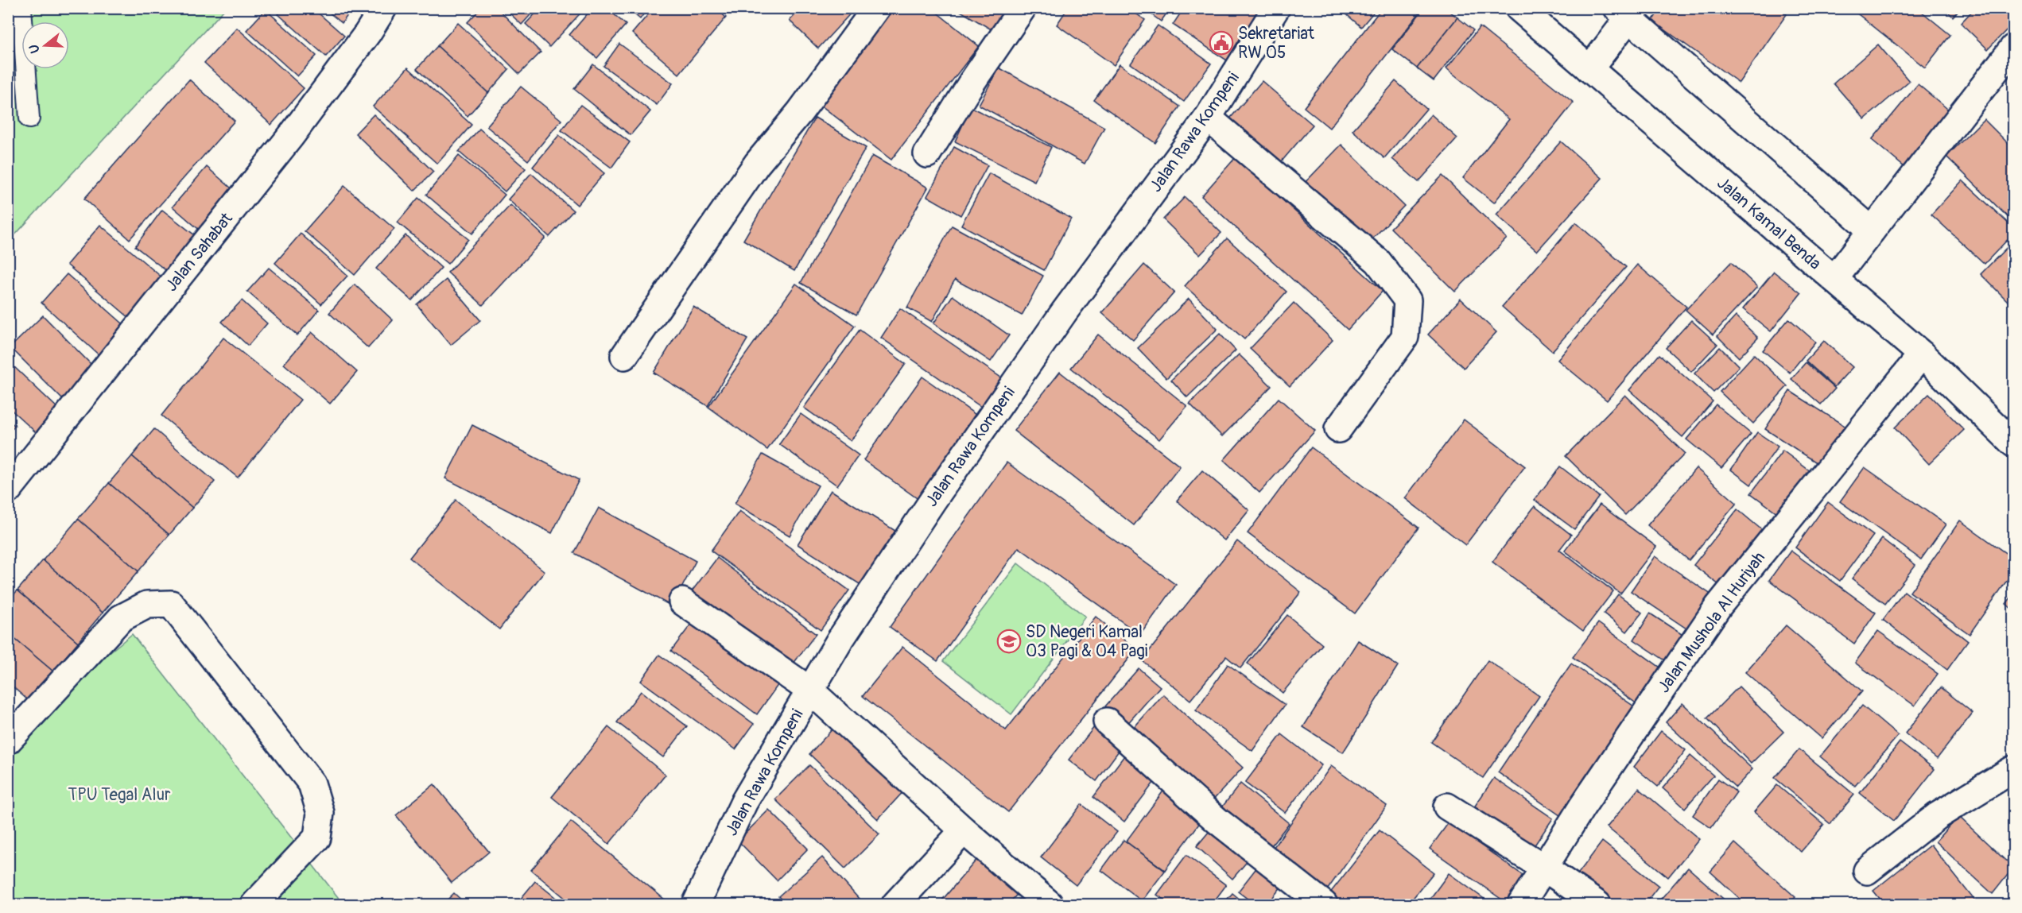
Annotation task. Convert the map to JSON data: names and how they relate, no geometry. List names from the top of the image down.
{
  "streets": {
    "street": [
      "Jalan Rawa Kompeni",
      "Jalan Kamal Benda",
      "Jalan Sahabat",
      "Jalan Mushola Al Huriyah"
    ]
  },
  "crossings": [
    ["Jalan Kamal Benda", "Jalan Mushola Al Huriyah"]
  ],
  "parks": ["TPU Tegal Alur"],
  "places": {
    "public building": ["Sekretariat RW 05"],
    "school or university": ["SD Negeri Kamal 03 Pagi & 04 Pagi"]
  },
  "north": "left"
}
